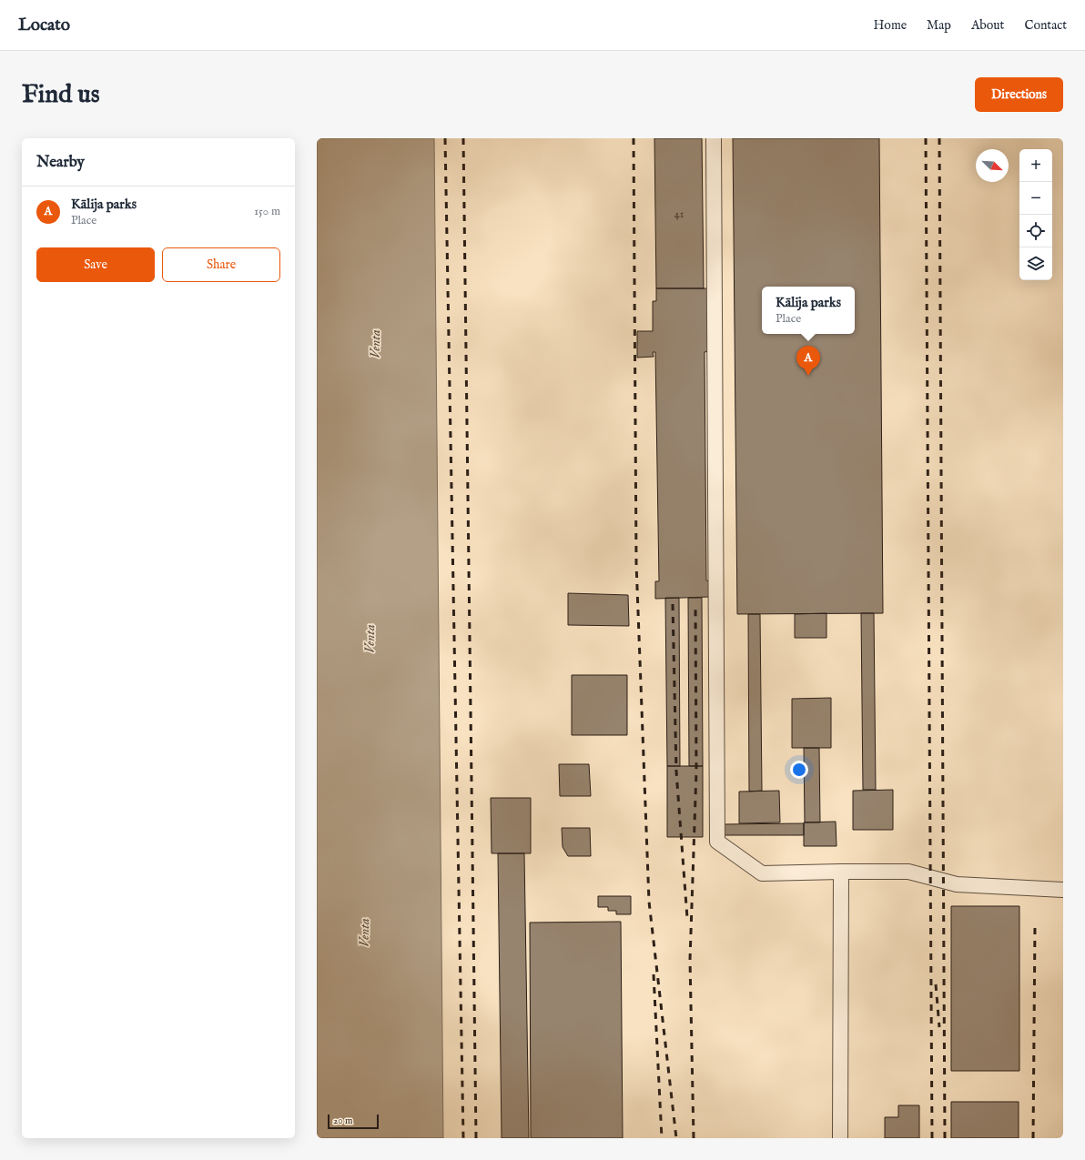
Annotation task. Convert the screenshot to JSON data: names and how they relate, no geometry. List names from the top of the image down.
{
  "water": ["Venta"],
  "house_numbers": ["41"],
  "scale_bar": "20 m",
  "north": "bottom right",
  "page": {
    "header": "Locato",
    "nav": [
      "Home",
      "Map",
      "About",
      "Contact"
    ],
    "buttons": [
      "Directions",
      ["Save", "Share"]
    ],
    "title": "Find us",
    "heading": "Nearby",
    "map_buttons": ["+", "−"],
    "list": [
      {
        "mark": "A",
        "name": "Kālija parks",
        "note": "Place",
        "value": "150 m"
      }
    ],
    "popup": ["Kālija parks", "Place"],
    "pins": "A",
    "scale": "20 m"
  }
}
